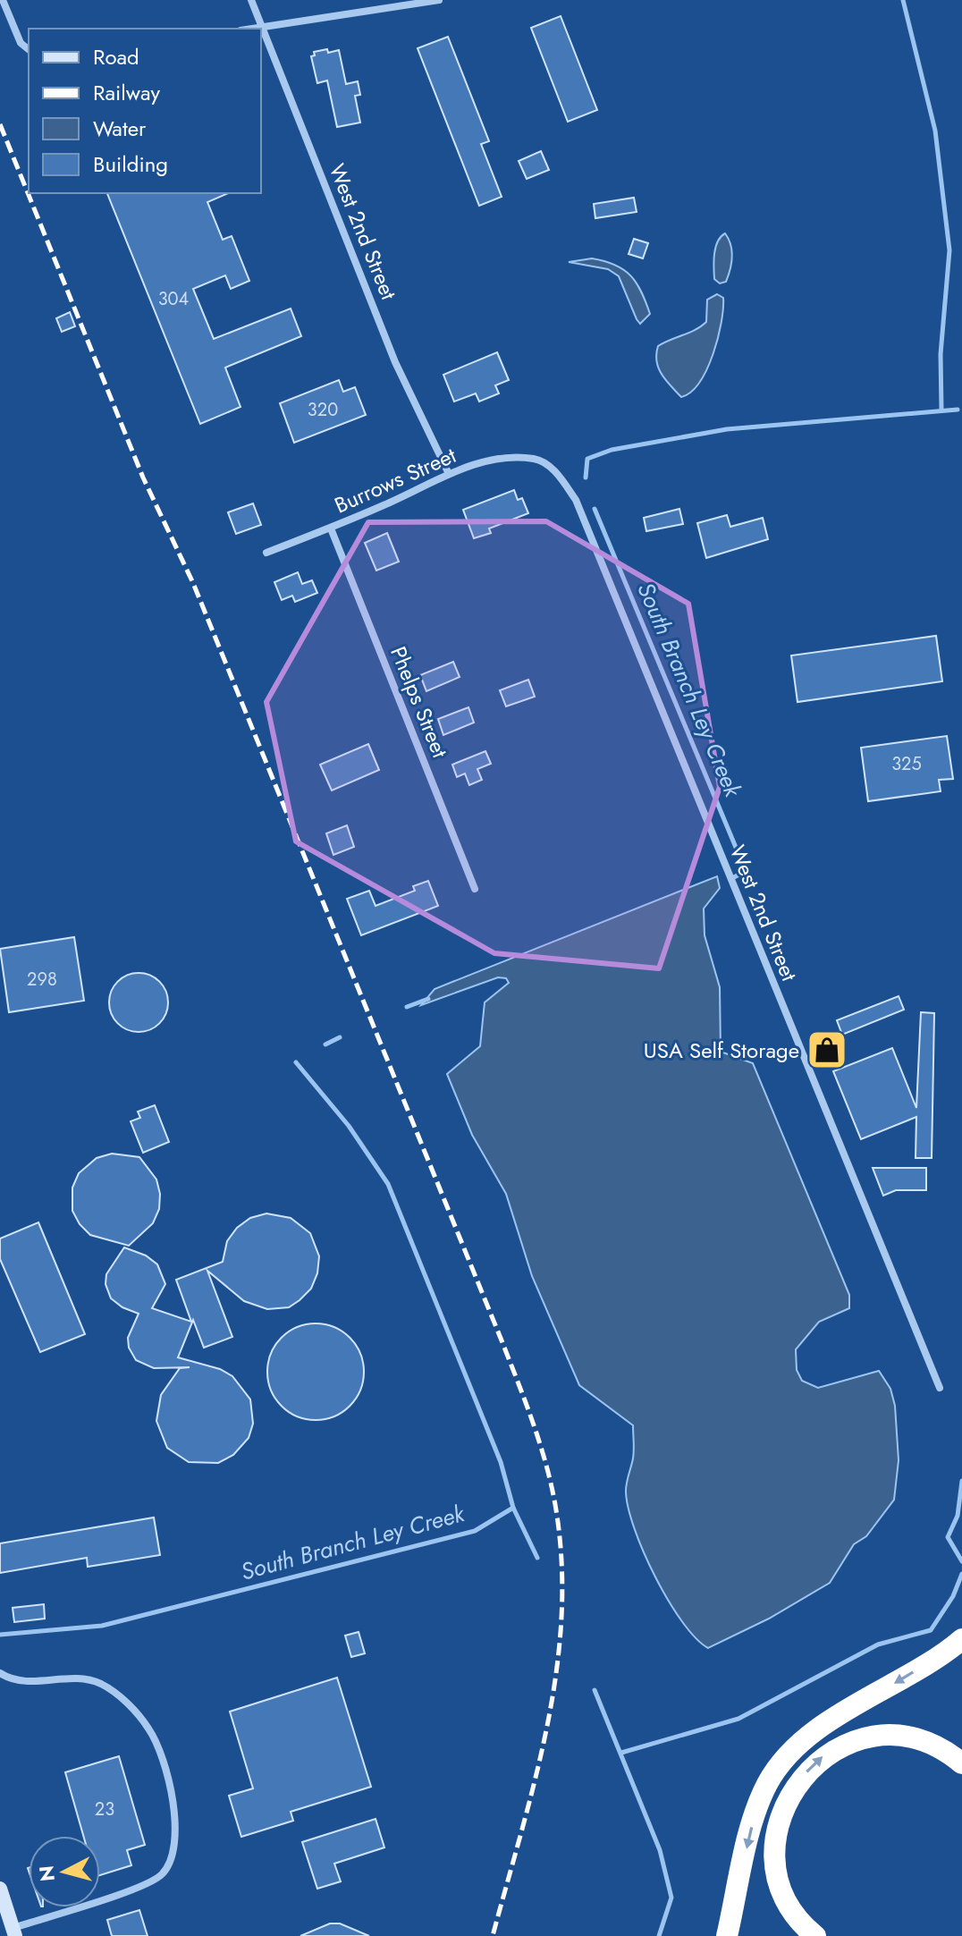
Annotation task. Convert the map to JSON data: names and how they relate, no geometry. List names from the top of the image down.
{
  "streets": {
    "street": ["West 2nd Street", "Burrows Street", "Phelps Street"]
  },
  "crossings": [
    ["West 2nd Street", "Burrows Street"],
    ["Burrows Street", "Phelps Street"]
  ],
  "water": ["South Branch Ley Creek"],
  "places": {
    "shop": ["USA Self Storage"]
  },
  "house_numbers": [
    "304",
    "320",
    "325",
    "298",
    "23"
  ],
  "legend": [
    "Road",
    "Railway",
    "Water",
    "Building"
  ],
  "north": "left"
}
